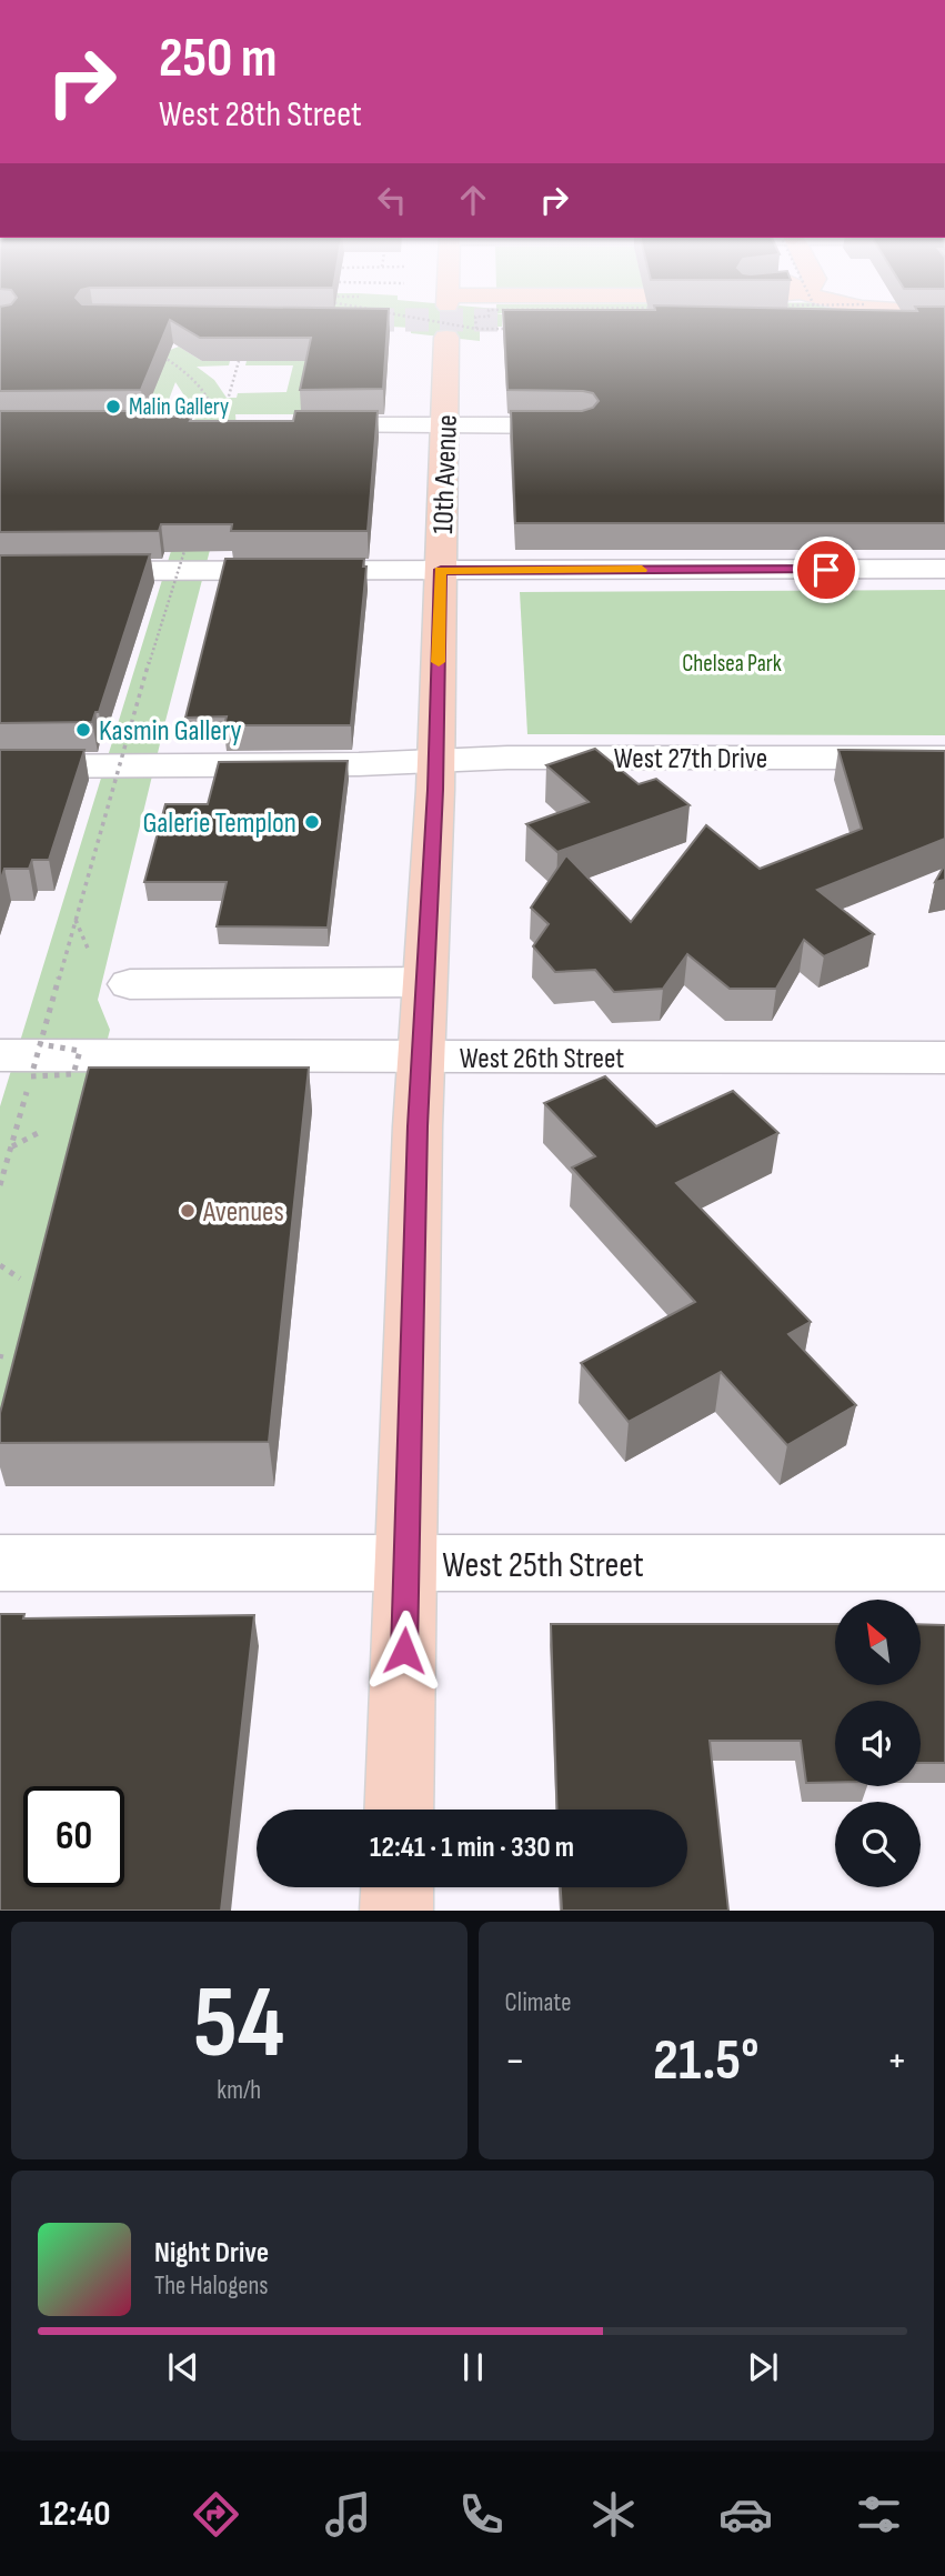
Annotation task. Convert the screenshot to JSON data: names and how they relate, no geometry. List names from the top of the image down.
{
  "streets": {
    "main road": ["10th Avenue"],
    "street": ["West 27th Drive", "West 26th Street", "West 25th Street"]
  },
  "crossings": [
    ["10th Avenue", "West 27th Drive"],
    ["10th Avenue", "West 26th Street"],
    ["10th Avenue", "West 25th Street"]
  ],
  "parks": ["Chelsea Park"],
  "places": [
    "Malin Gallery",
    "Kasmin Gallery",
    "Galerie Templon",
    "Avenues"
  ],
  "north": "top left",
  "page": {
    "turn": ["250 m", "West 28th Street"],
    "limit": "60",
    "trip": "12:41 · 1 min · 330 m",
    "tile": [
      ["54", "km/h"],
      "Climate"
    ],
    "heat": ["−", "21.5°", "+"],
    "song": ["Night Drive", "The Halogens"],
    "tabs": "12:40"
  }
}
